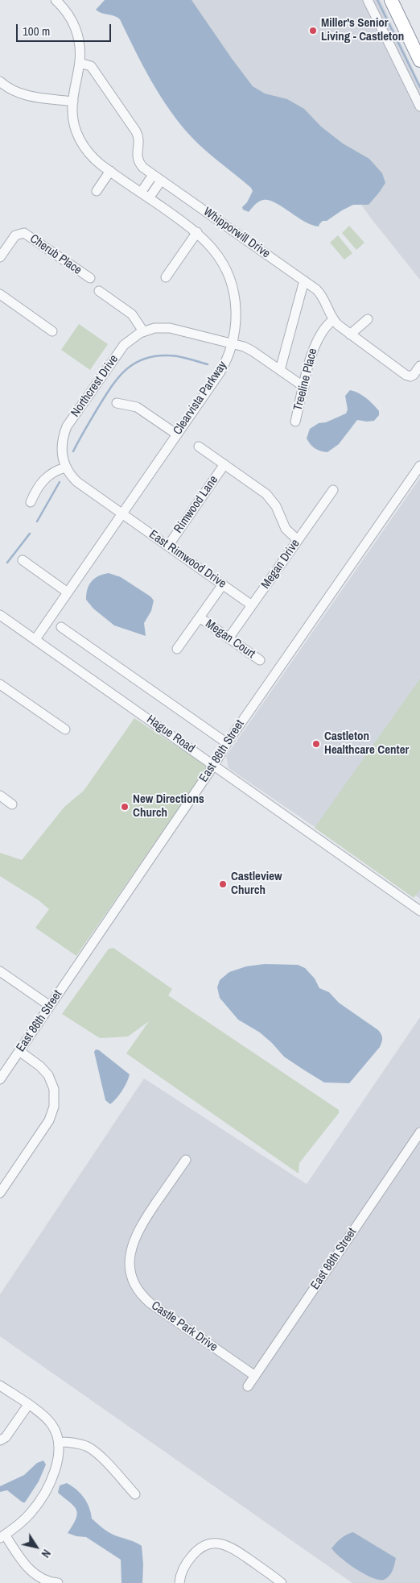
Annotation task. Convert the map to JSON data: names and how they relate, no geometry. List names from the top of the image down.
{
  "streets": {
    "street": [
      "Whipporwill Drive",
      "Cherub Place",
      "Treeline Place",
      "Northcrest Drive",
      "Clearvista Parkway",
      "Rimwood Lane",
      "East Rimwood Drive",
      "Megan Drive",
      "Megan Court",
      "Hague Road",
      "East 86th Street",
      "East 88th Street",
      "Castle Park Drive"
    ]
  },
  "crossings": [
    ["Whipporwill Drive", "Treeline Place"],
    ["Whipporwill Drive", "Clearvista Parkway"],
    ["Treeline Place", "Northcrest Drive"],
    ["Northcrest Drive", "Clearvista Parkway"],
    ["Northcrest Drive", "East Rimwood Drive"],
    ["Clearvista Parkway", "East Rimwood Drive"],
    ["Clearvista Parkway", "Hague Road"],
    ["Rimwood Lane", "East Rimwood Drive"],
    ["East Rimwood Drive", "Megan Drive"],
    ["Megan Drive", "Megan Court"],
    ["Hague Road", "East 86th Street"],
    ["East 88th Street", "Castle Park Drive"]
  ],
  "places": [
    "Miller's Senior Living - Castleton",
    "Castleton Healthcare Center",
    "New Directions Church",
    "Castleview Church"
  ],
  "scale_bar": "100 m",
  "north": "bottom right"
}
